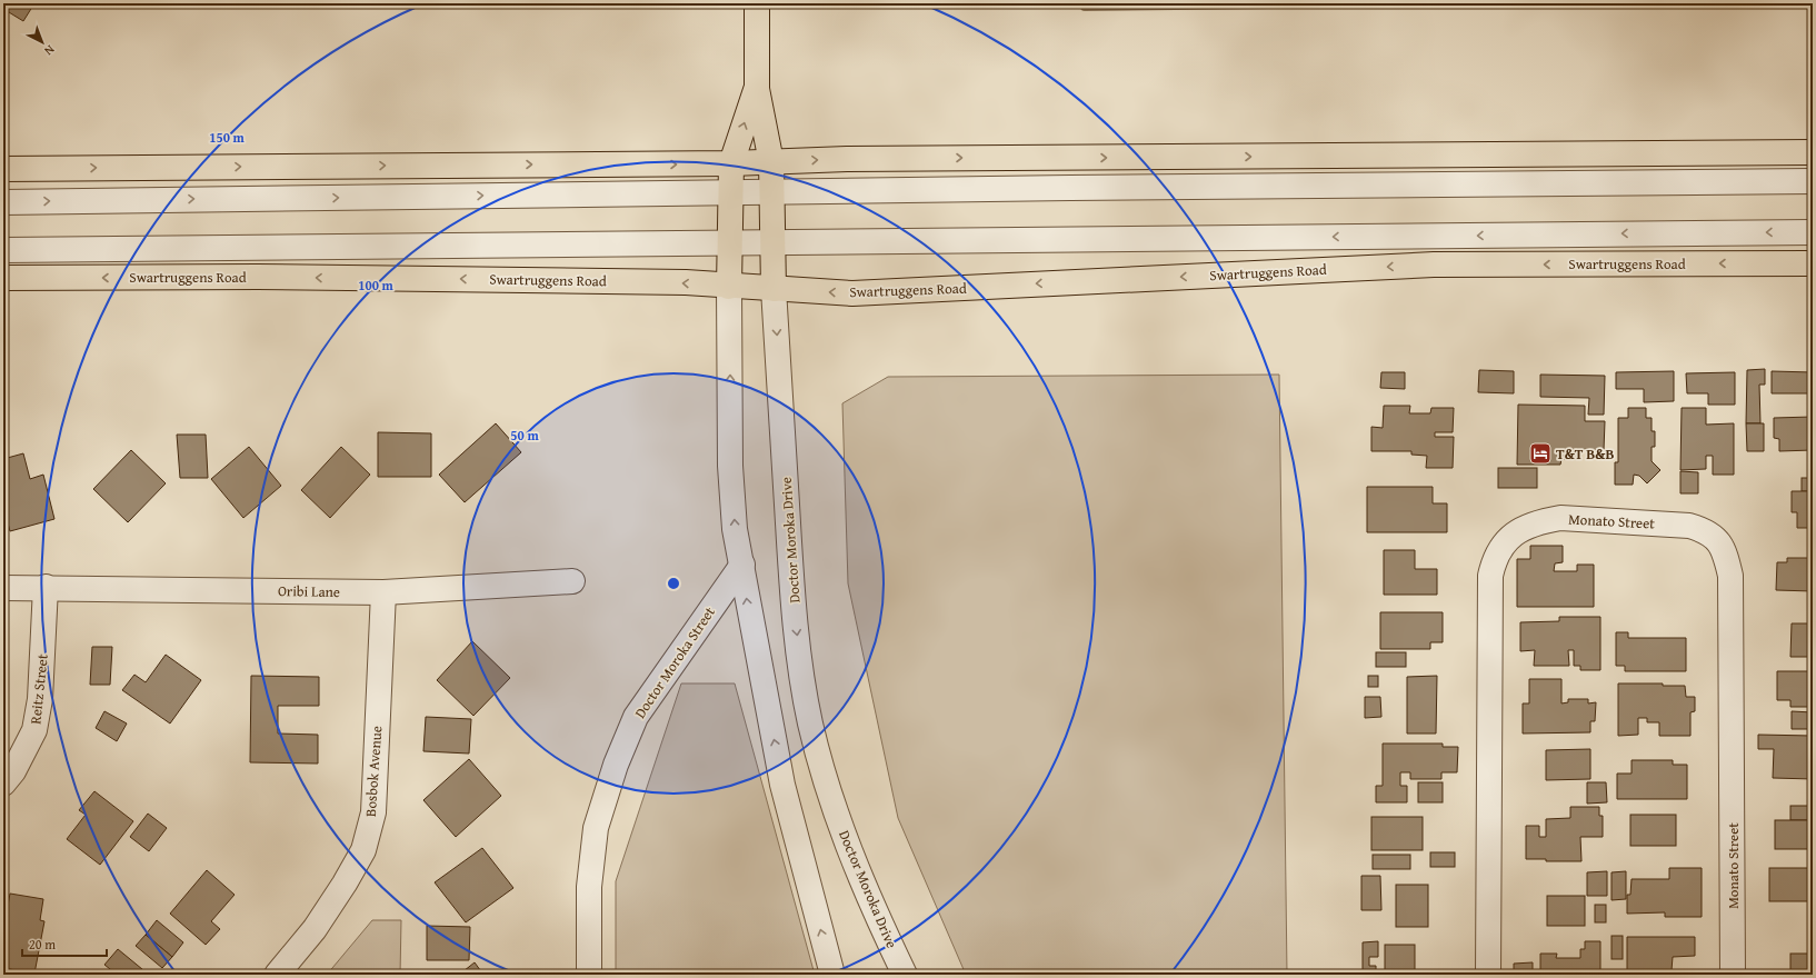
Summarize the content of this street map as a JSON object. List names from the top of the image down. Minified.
{"streets":{"main road":["Swartruggens Road","Doctor Moroka Drive"],"street":["Monato Street","Oribi Lane","Doctor Moroka Street","Reitz Street","Bosbok Avenue"]},"crossings":[["Swartruggens Road","Doctor Moroka Drive"],["Doctor Moroka Drive","Doctor Moroka Street"],["Oribi Lane","Reitz Street"],["Oribi Lane","Bosbok Avenue"]],"places":{"hotel":["T&T B&B"]},"scale_bar":"20 m","north":"bottom right","rings":["150 m","100 m","50 m"]}
